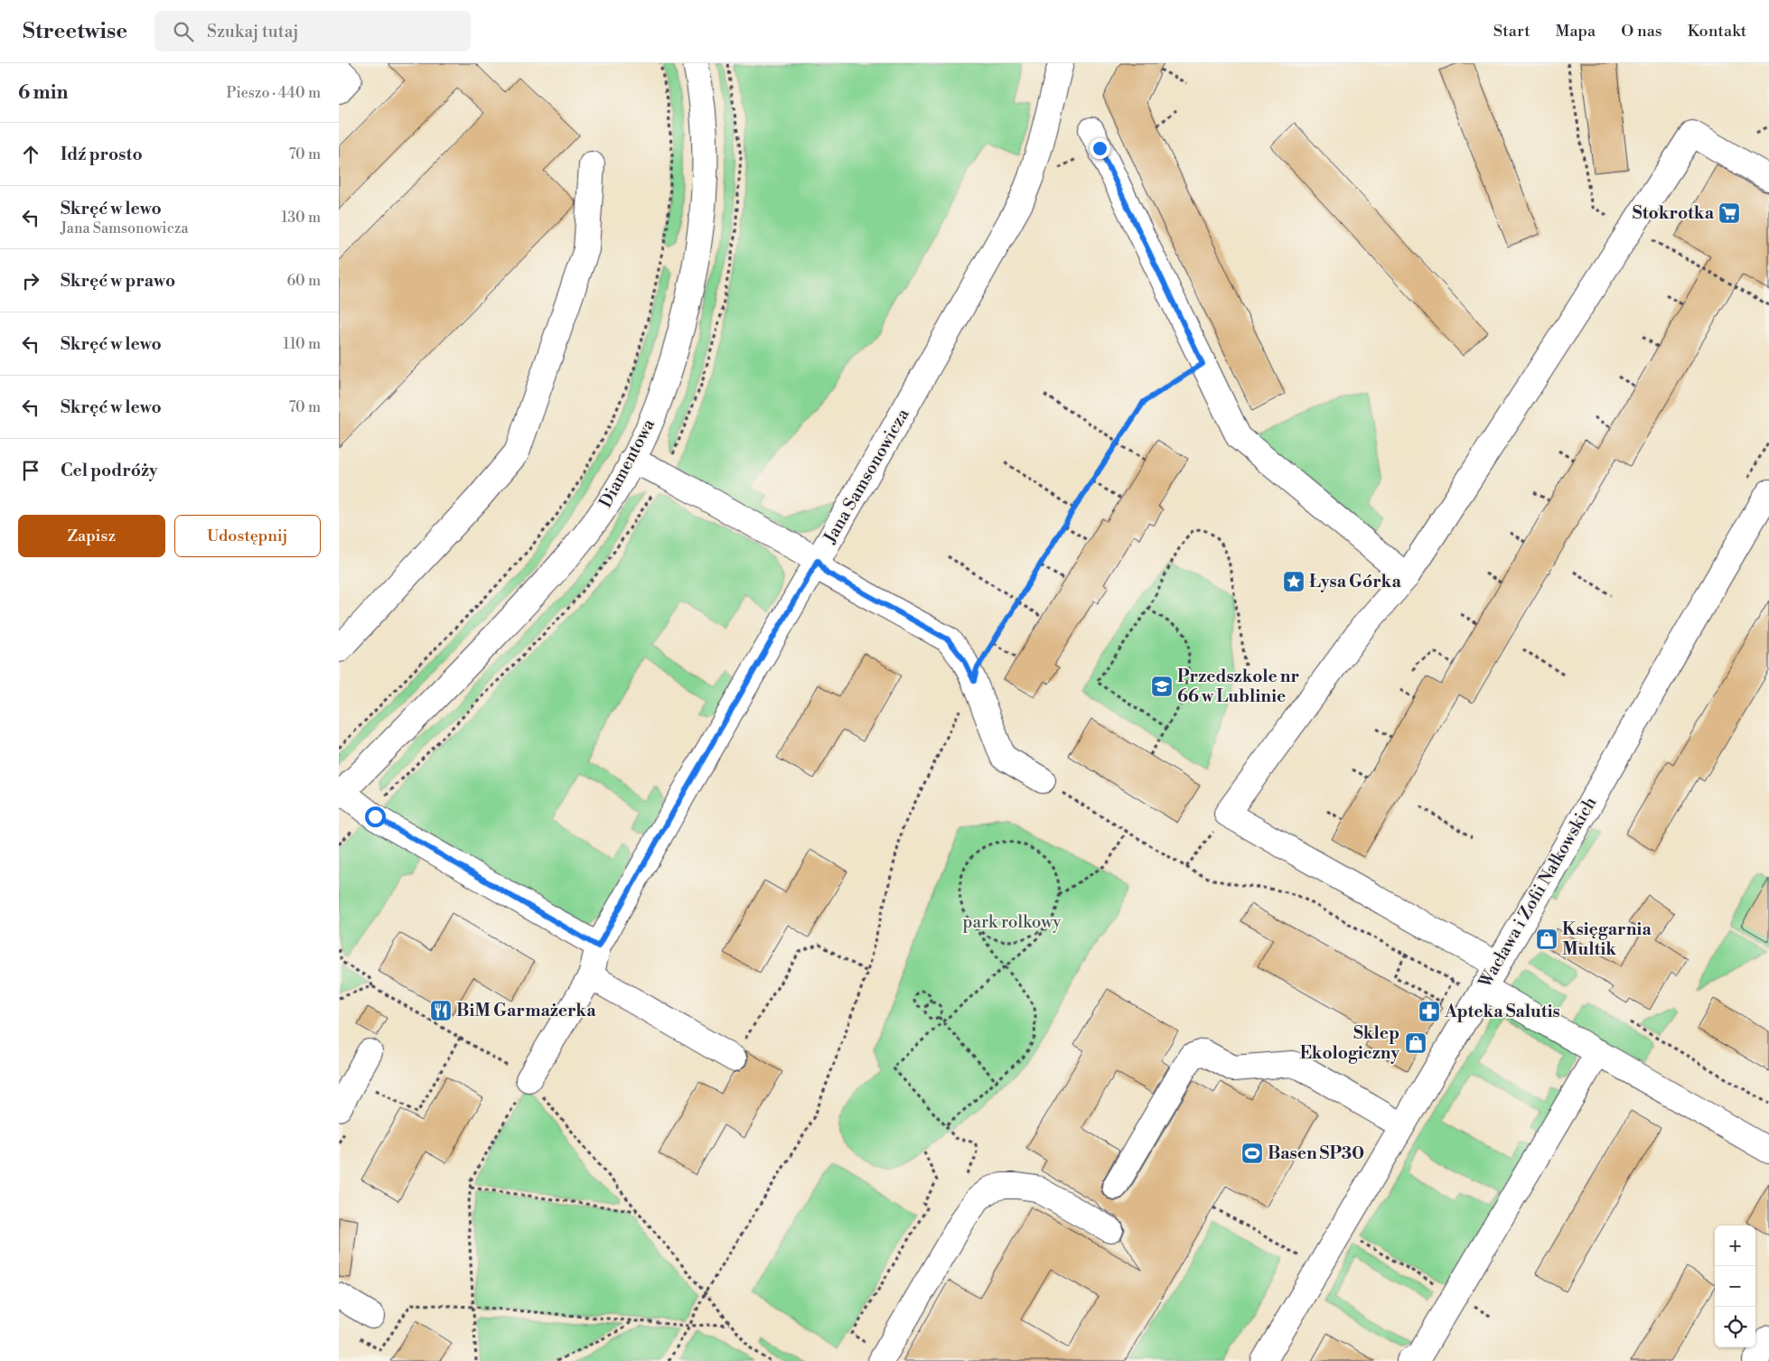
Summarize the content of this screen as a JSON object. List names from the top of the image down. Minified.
{"streets":{"street":["Diamentowa","Jana Samsonowicza","Wacława i Zofii Nałkowskich"]},"parks":["park rolkowy"],"places":{"supermarket":["Stokrotka"],"place":["Łysa Górka"],"school or university":["Przedszkole nr 66 w Lublinie"],"shop":["Księgarnia Multik","Sklep Ekologiczny"],"restaurant":["BiM Garmażerka"],"pharmacy":["Apteka Salutis"],"sports":["Basen SP30"]},"page":{"header":"Streetwise","search":"Szukaj tutaj","nav":["Start","Mapa","O nas","Kontakt"],"heading":["6 min","Pieszo · 440 m"],"list":[["Idź prosto","70 m"],["Skręć w lewo","Jana Samsonowicza","130 m"],["Skręć w prawo","60 m"],["Skręć w lewo","110 m"],["Skręć w lewo","70 m"],"Cel podróży"],"buttons":["Zapisz","Udostępnij"],"map_buttons":["+","−"]}}
